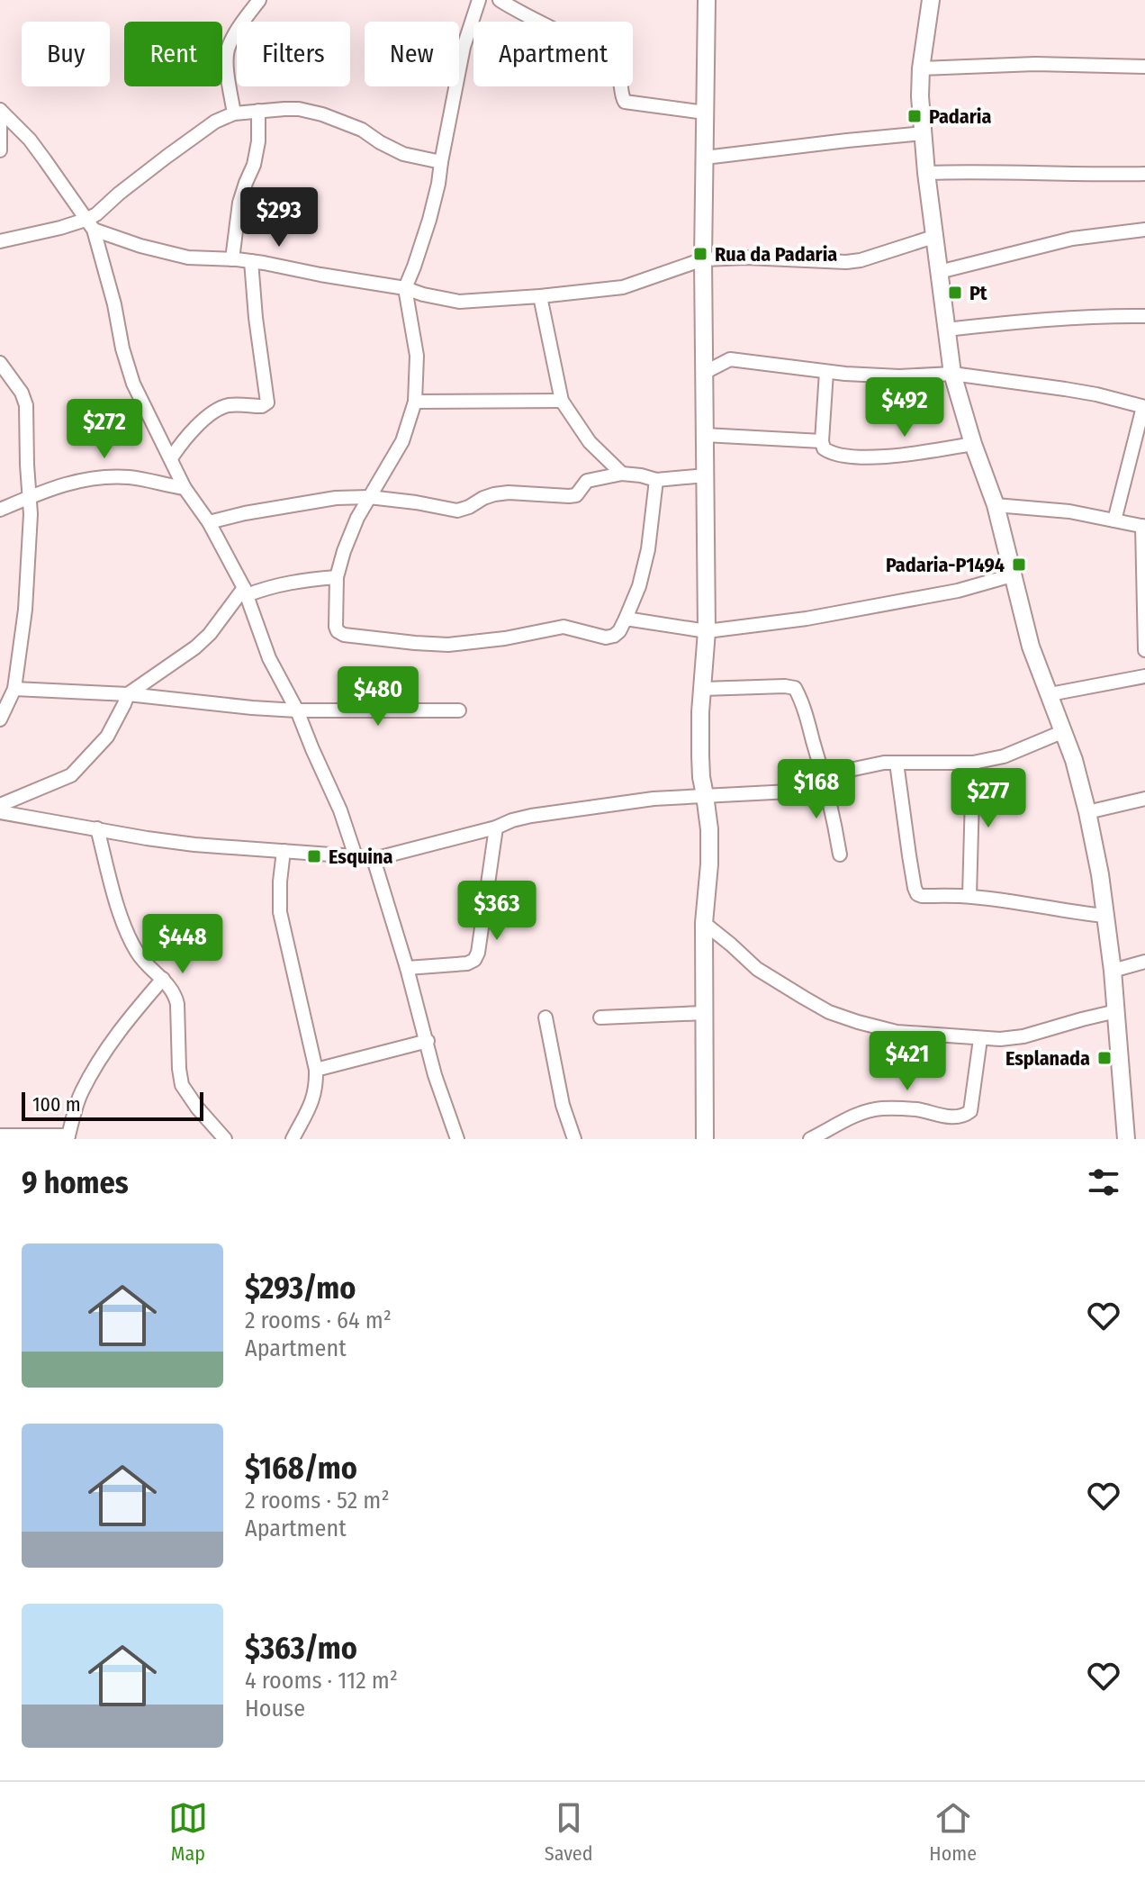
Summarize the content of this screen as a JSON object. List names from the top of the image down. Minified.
{"places":{"transit":["Padaria","Rua da Padaria","Pt","Padaria-P1494","Esquina","Esplanada"]},"scale_bar":"100 m","page":{"chip":["Buy","Rent","Filters","New","Apartment"],"price":["$293","$492","$272","$480","$168","$277","$363","$448","$421"],"scale":"100 m","heading":"9 homes","list":[{"name":"$293/mo","note":"2 rooms · 64 m² · Apartment"},{"name":"$168/mo","note":"2 rooms · 52 m² · Apartment"},{"name":"$363/mo","note":"4 rooms · 112 m² · House"}],"tabs":["Map","Saved","Home"]}}
